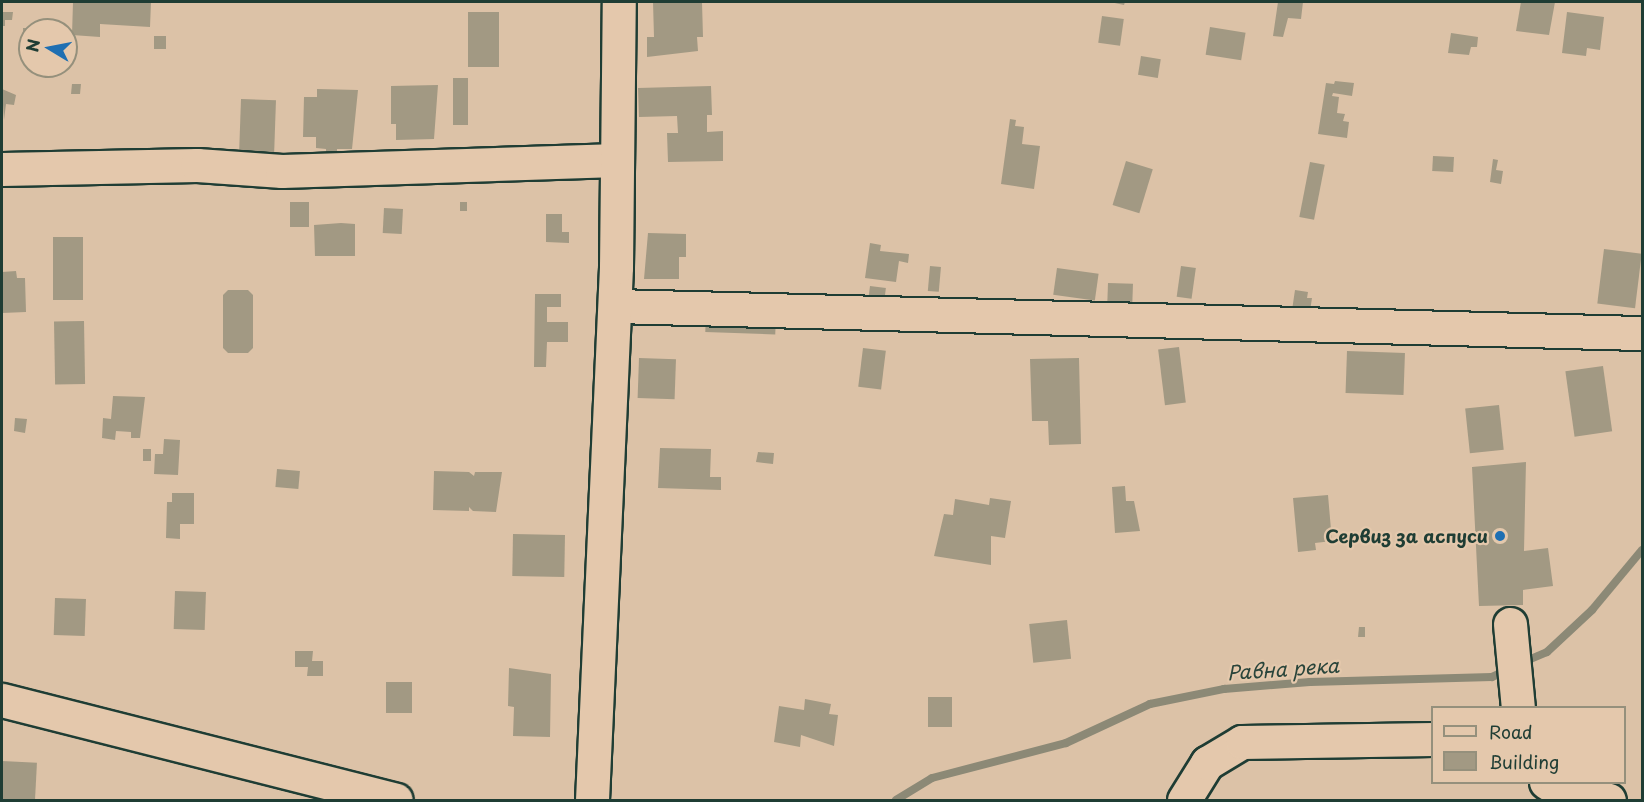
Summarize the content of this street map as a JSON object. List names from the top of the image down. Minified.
{"water":["Равна река"],"places":["Сервиз за аспуси"],"legend":["Road","Building"],"north":"left"}
